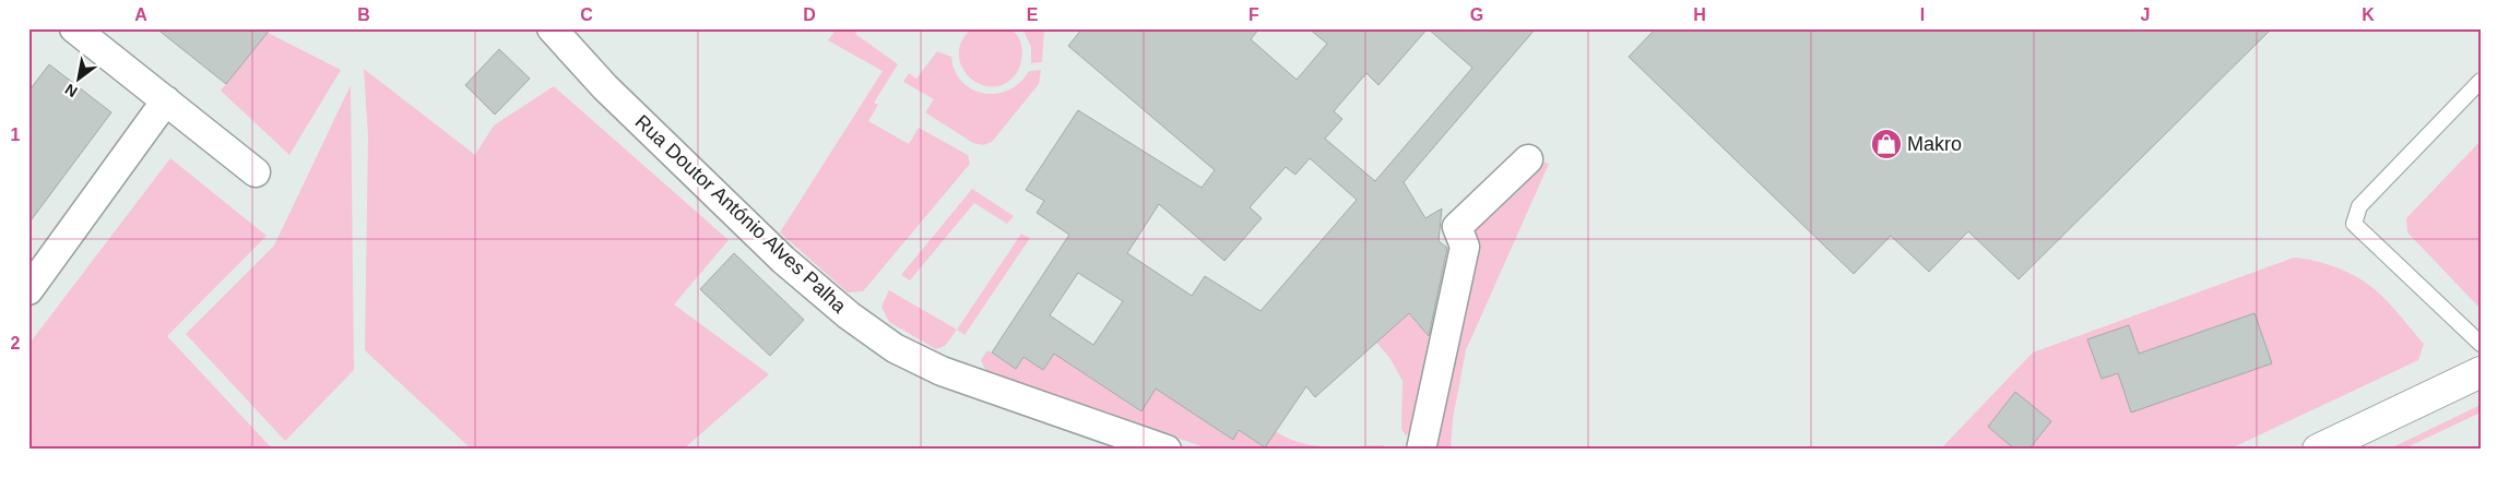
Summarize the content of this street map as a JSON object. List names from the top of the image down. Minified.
{"streets":{"street":["Rua Doutor António Alves Palha"]},"places":{"shop":["Makro"]},"north":"bottom left","grid":{"columns":["A","B","C","D","E","F","G","H","I","J","K"],"rows":["1","2"]}}
